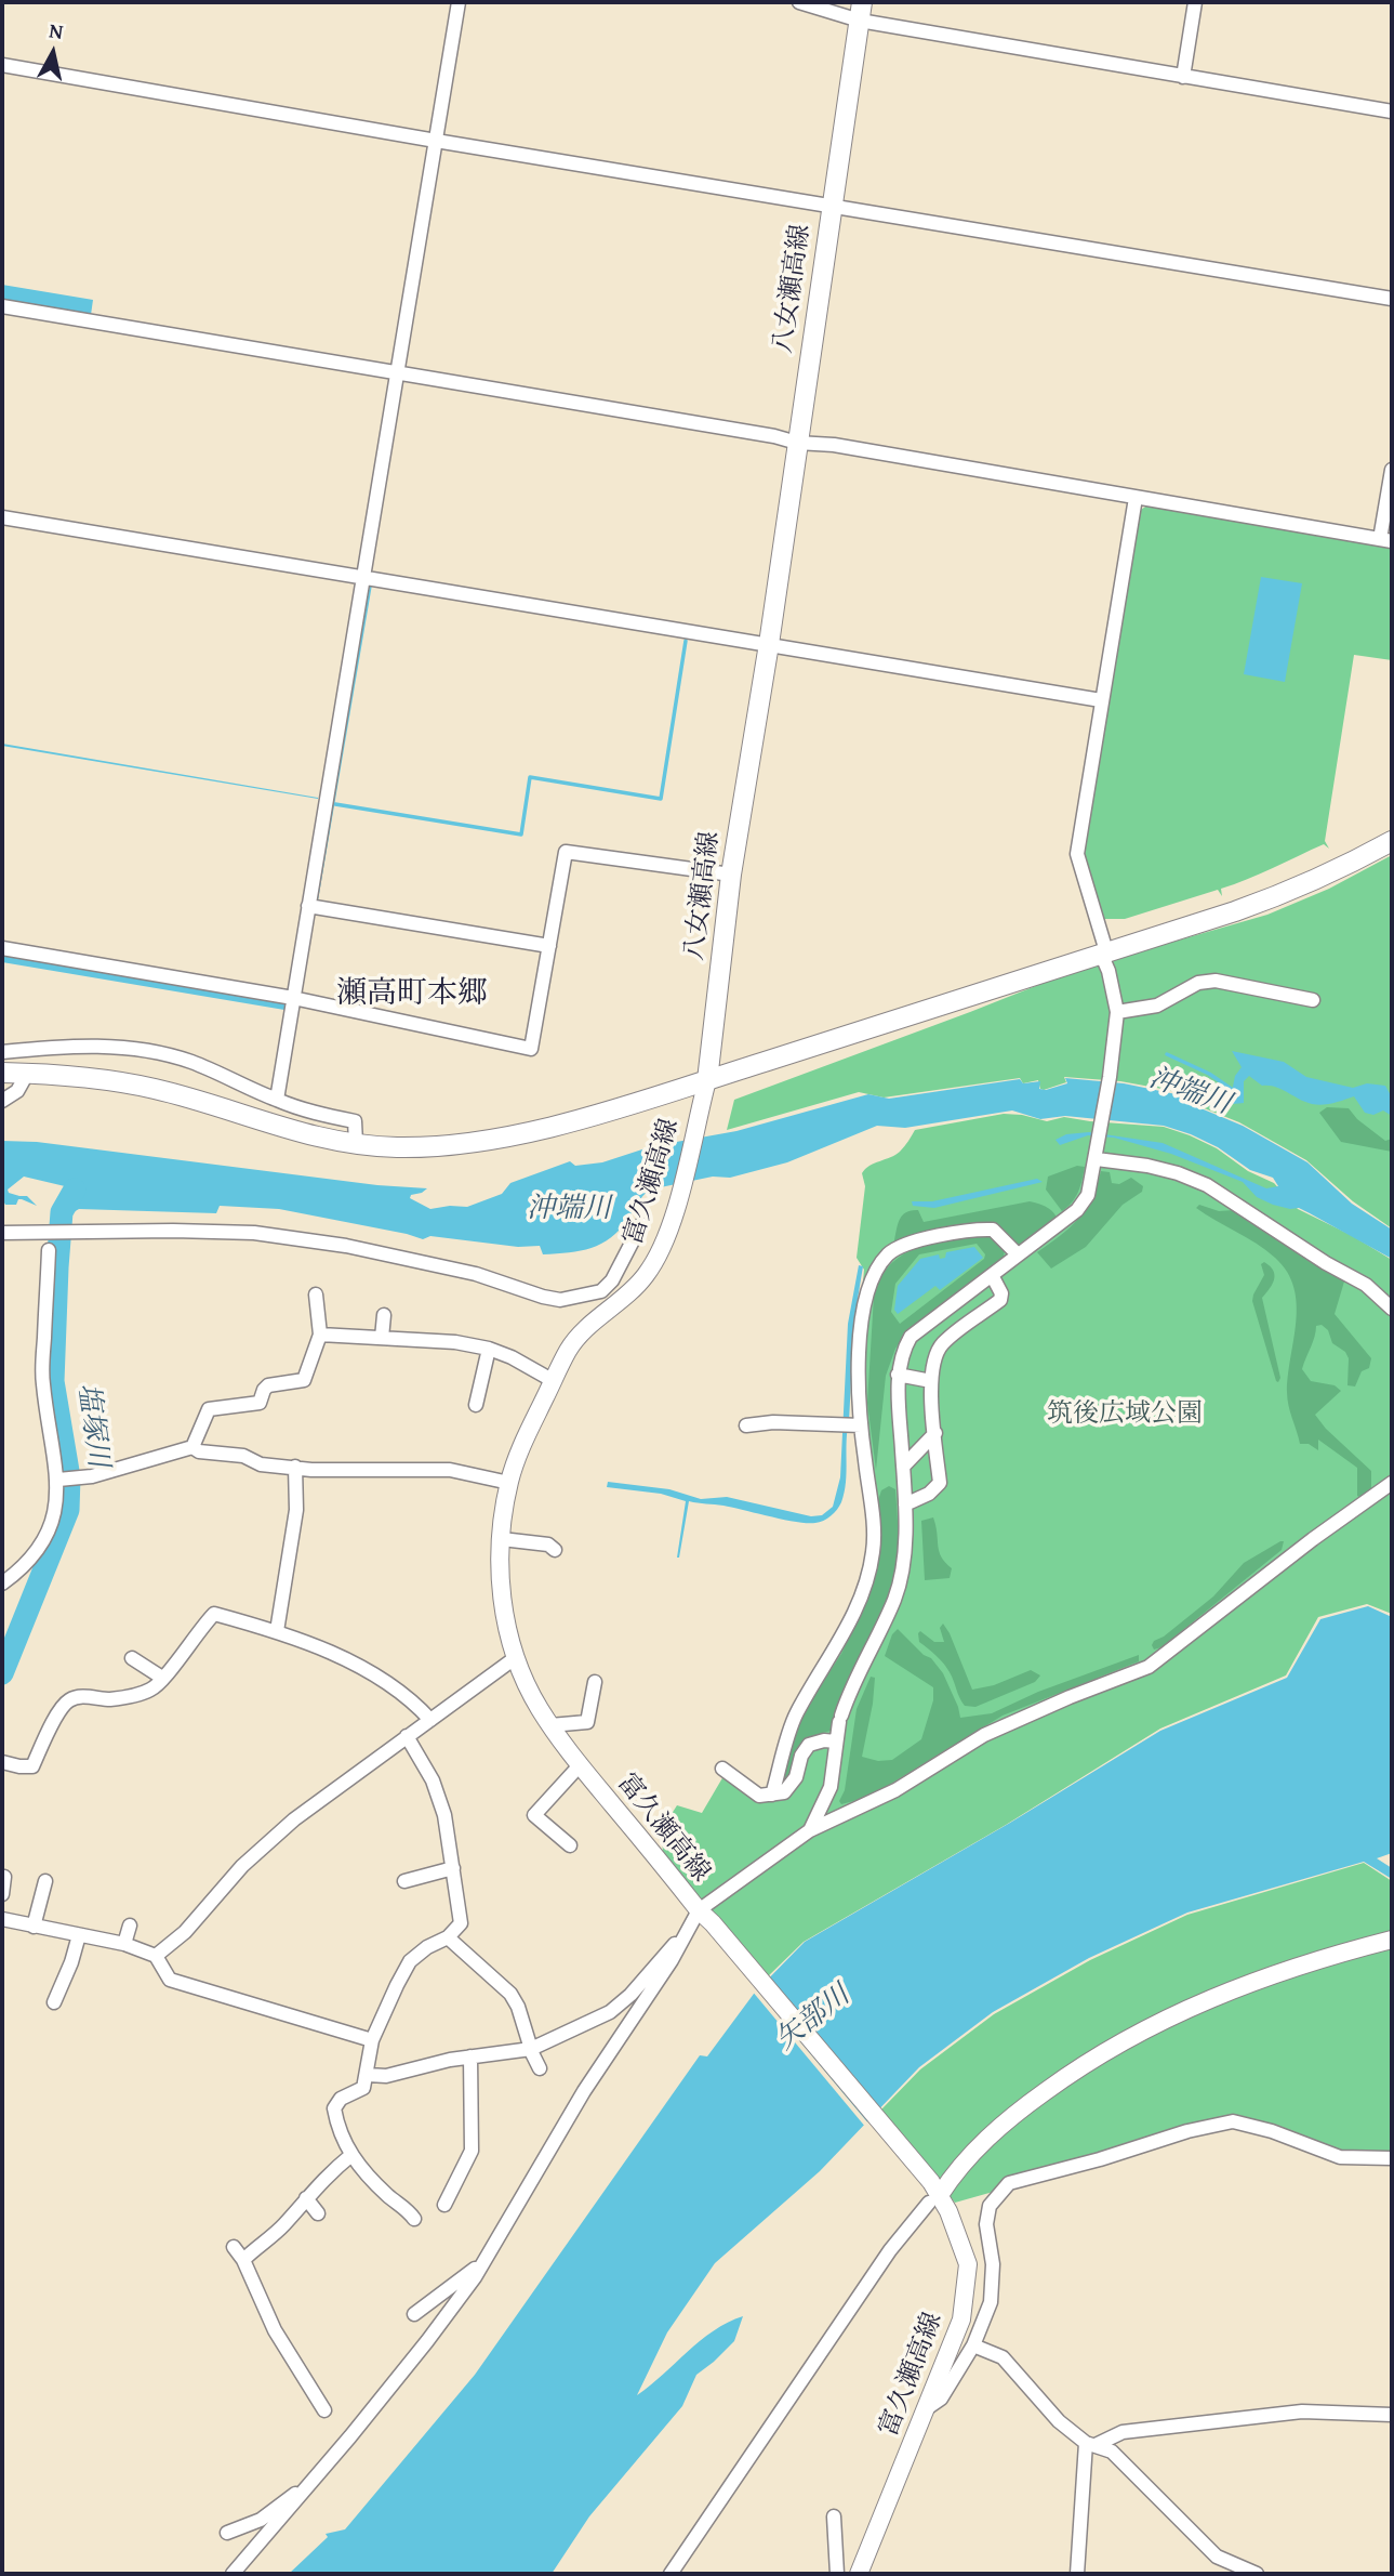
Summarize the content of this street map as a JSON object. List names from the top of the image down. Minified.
{"streets":{"main road":["八女瀬高線","富久瀬高線"]},"crossings":[["八女瀬高線","富久瀬高線"]],"districts":["瀬高町本郷"],"water":["沖端川","塩塚川","矢部川"],"parks":["筑後広域公園"],"north":"top"}
